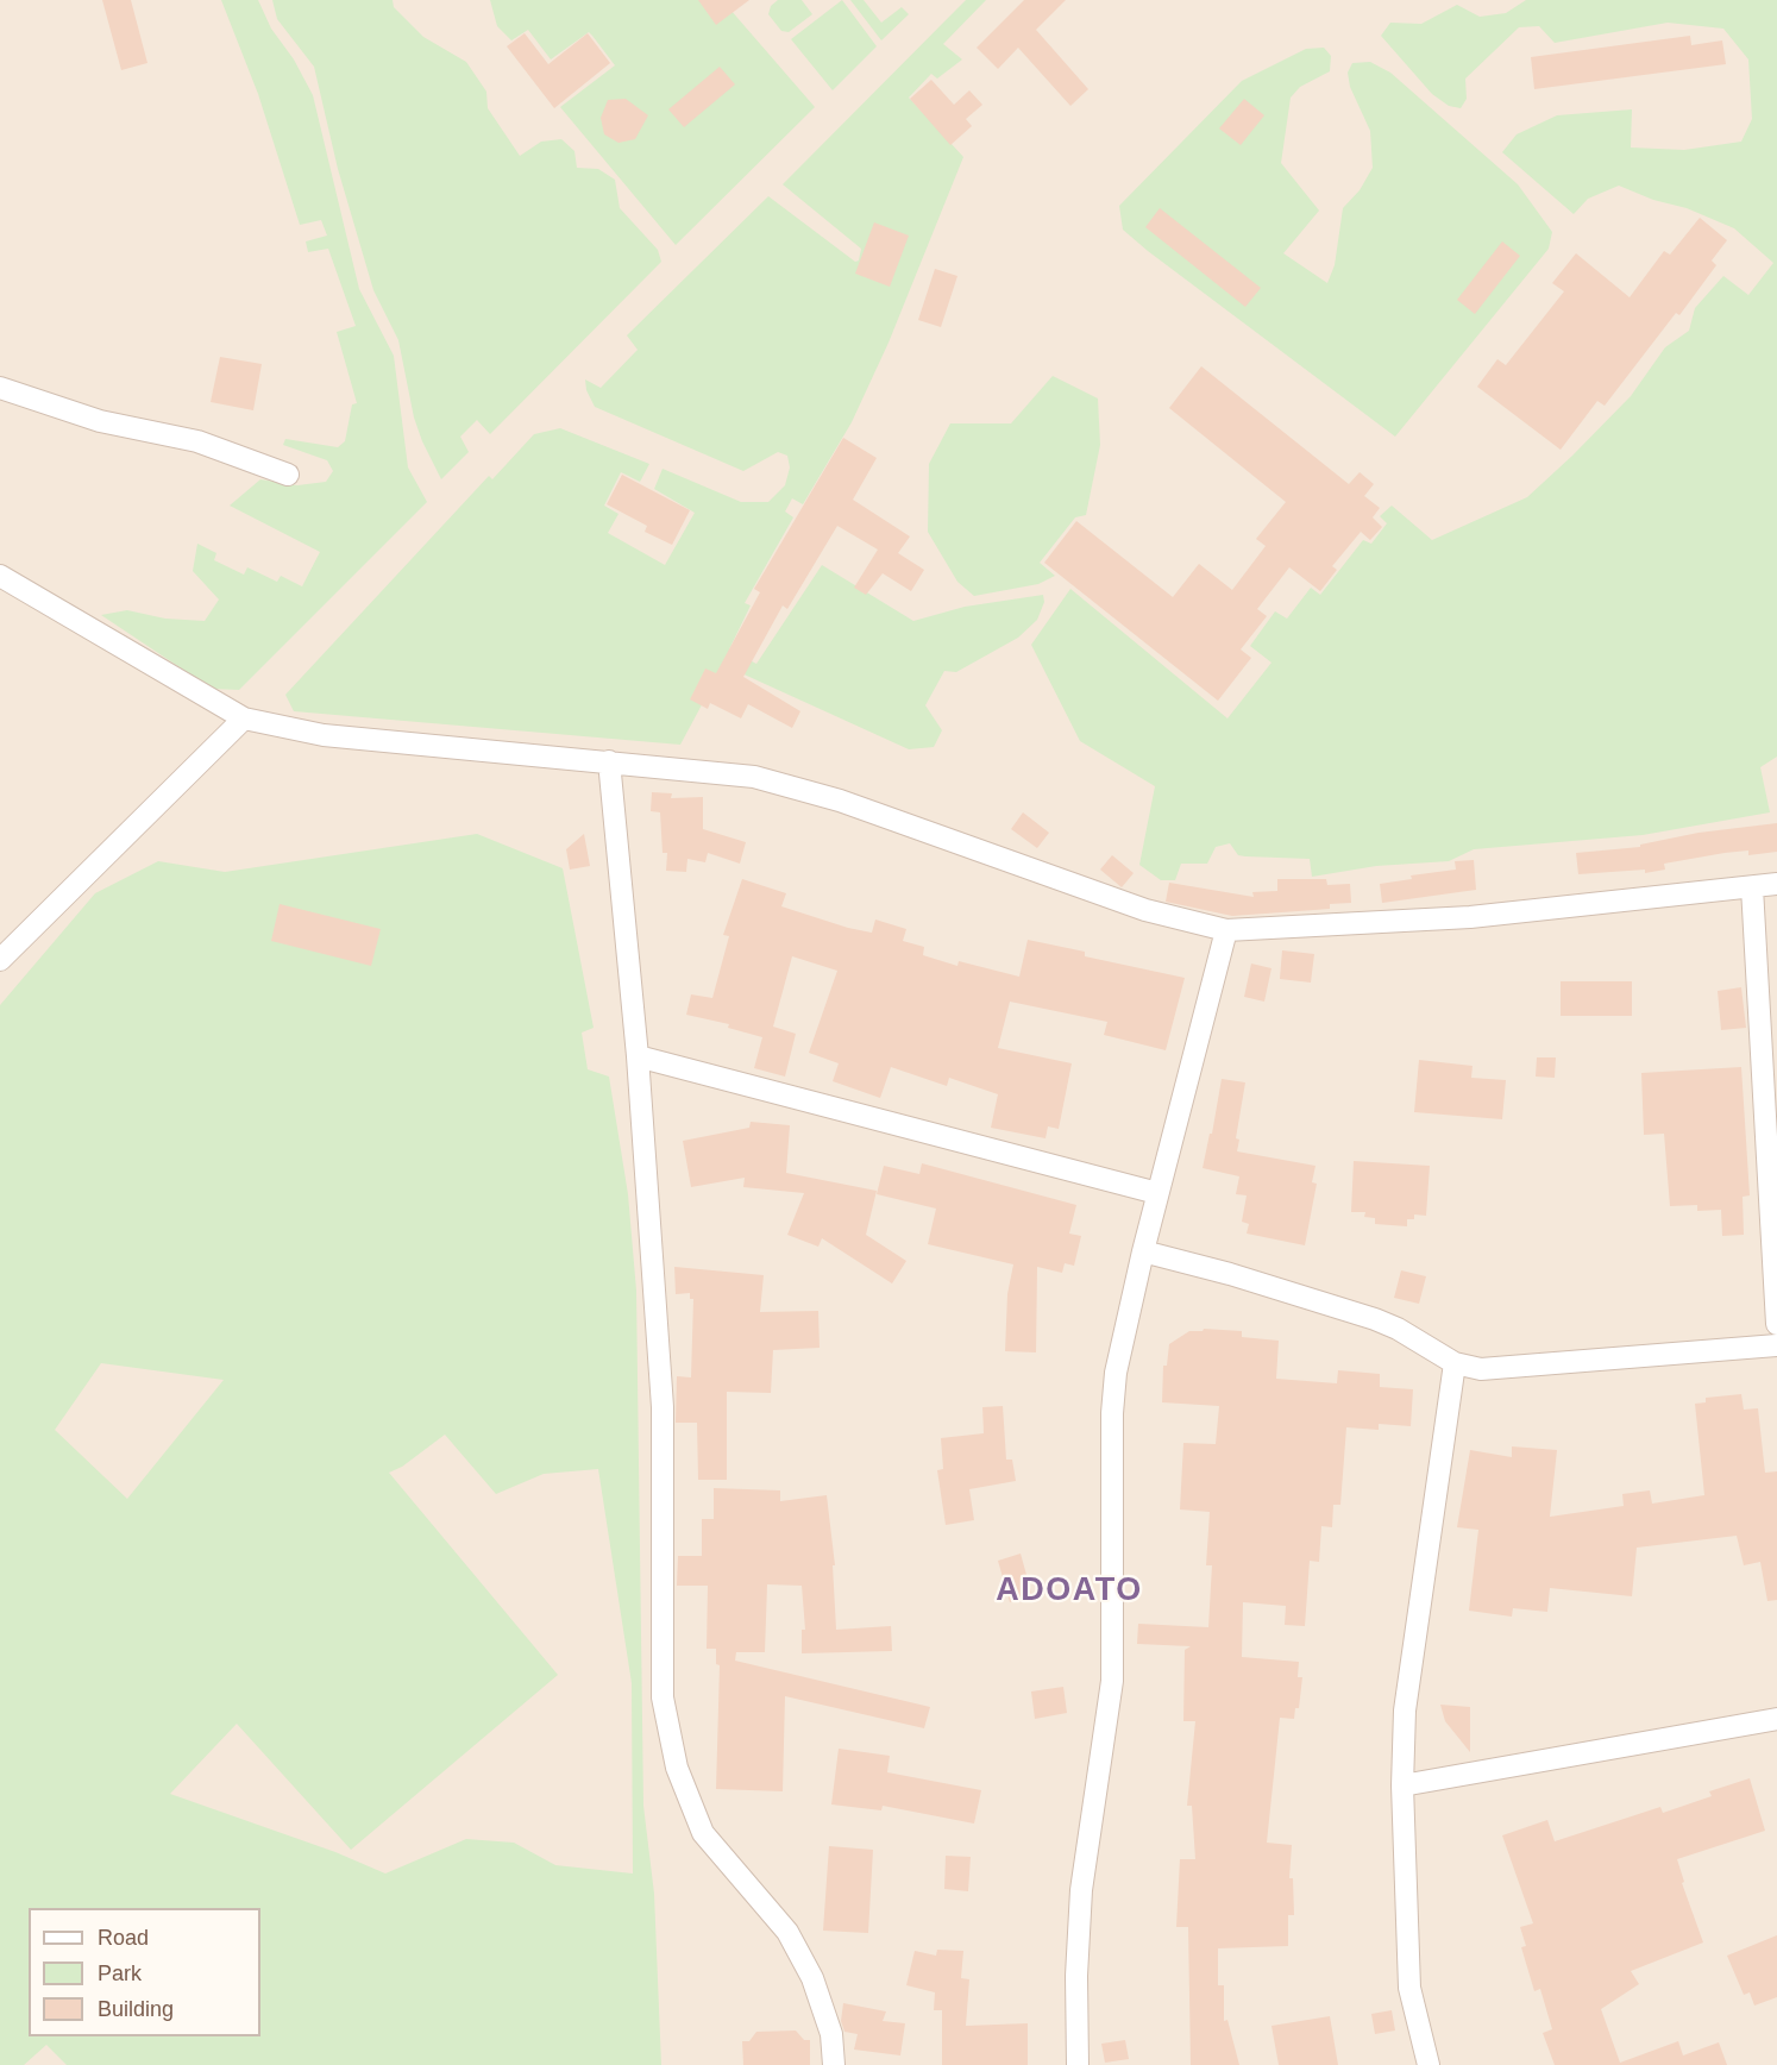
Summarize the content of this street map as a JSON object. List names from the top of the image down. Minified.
{"districts":["ADOATO"],"legend":["Road","Park","Building"]}
